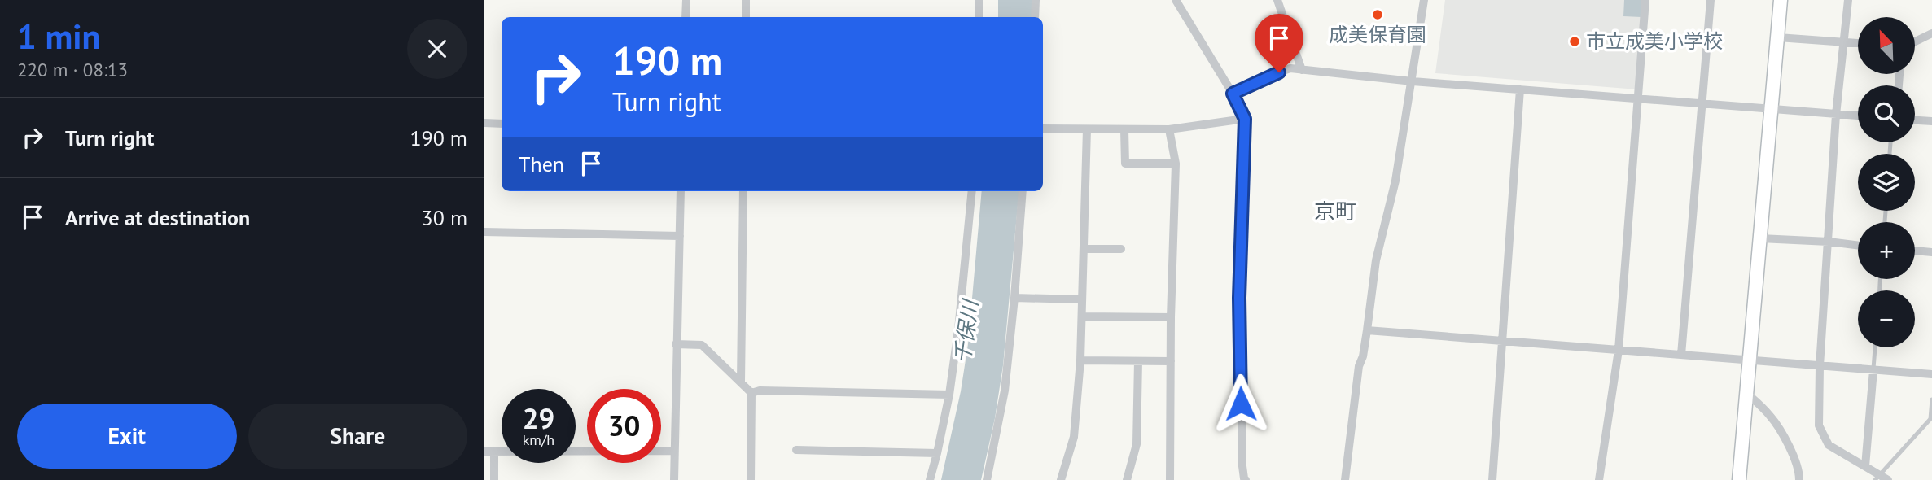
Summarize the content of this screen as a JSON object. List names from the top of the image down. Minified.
{"districts":["京町"],"water":["千保川"],"places":["成美保育園","市立成美小学校"],"north":"top left","page":{"heading":["1 min","220 m · 08:13"],"map_buttons":["+","−"],"turn":["190 m","Turn right"],"list":[{"name":"Turn right","value":"190 m"},{"name":"Arrive at destination","value":"30 m"}],"then":"Then","speed":"29 km/h","limit":"30","buttons":["Exit","Share"]}}
